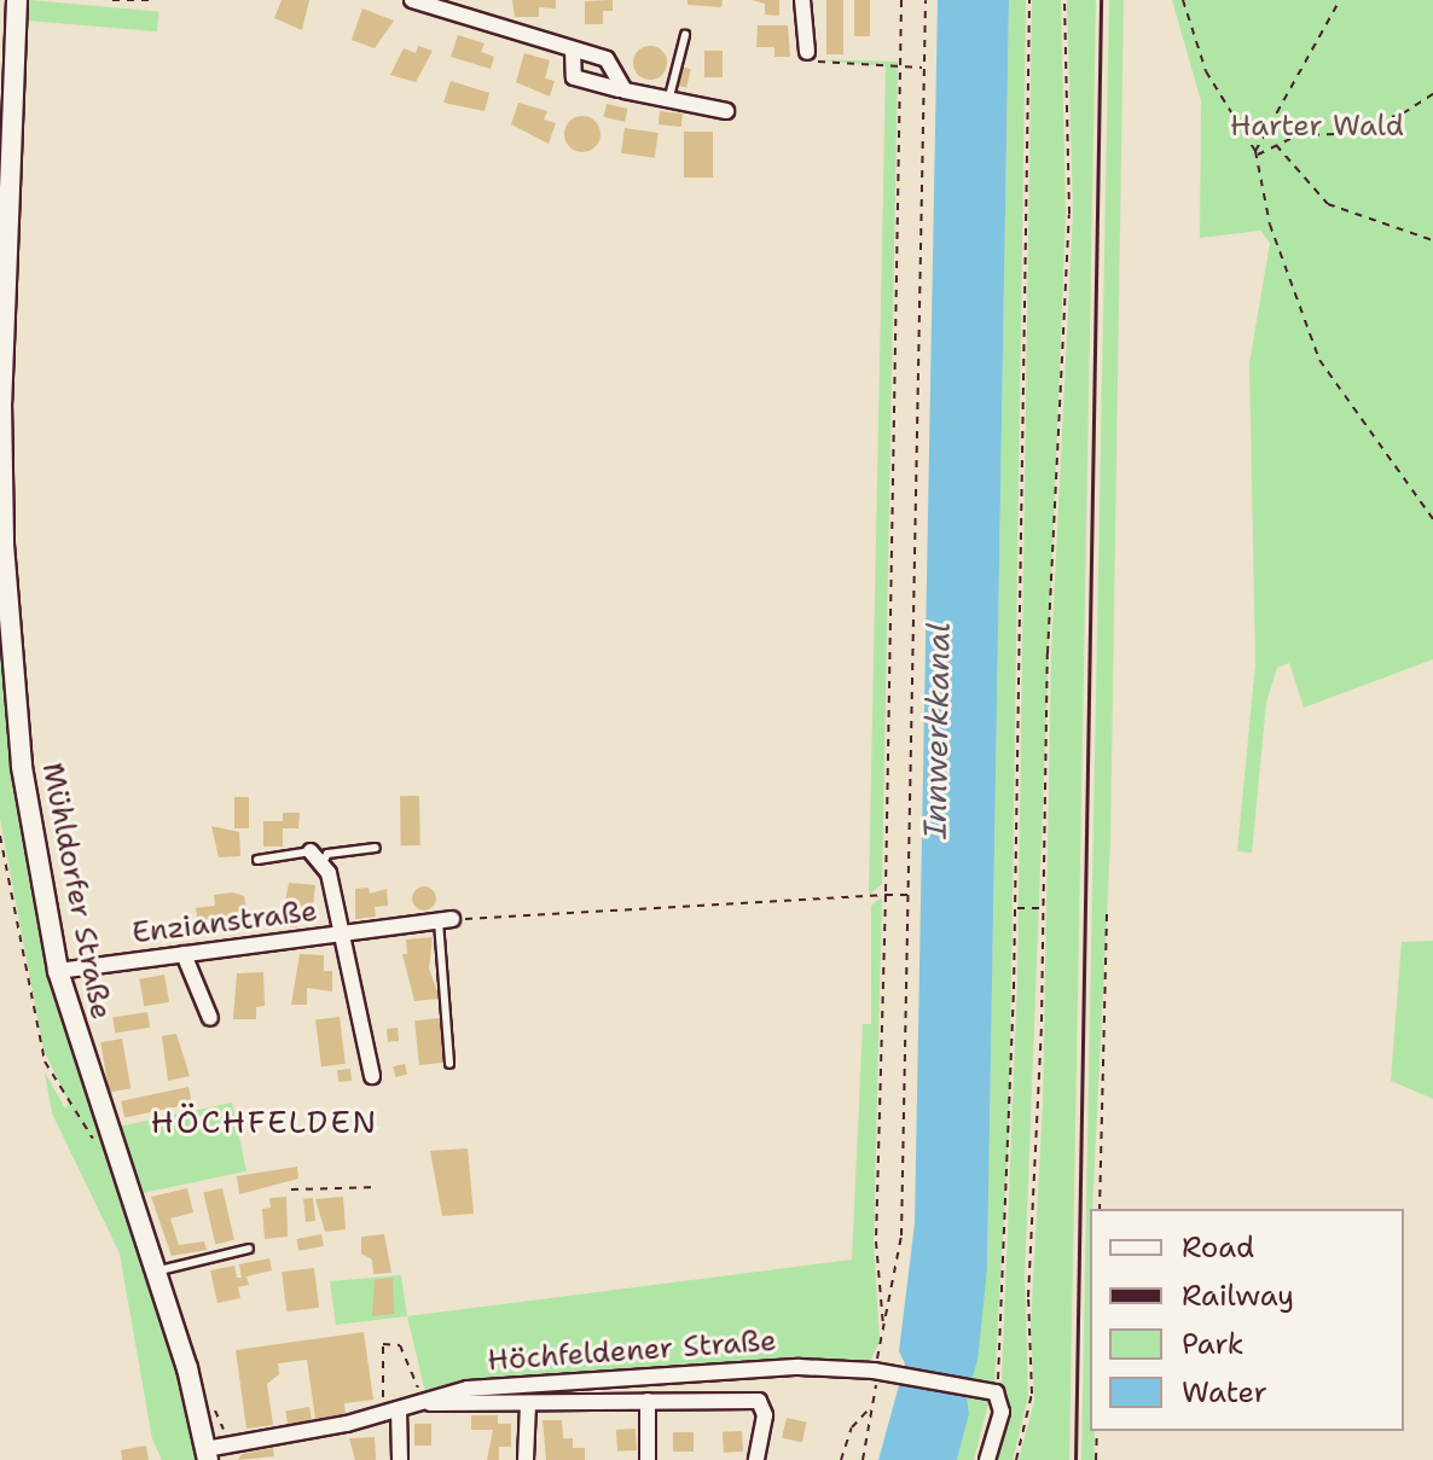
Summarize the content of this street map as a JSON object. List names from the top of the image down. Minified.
{"streets":{"street":["Mühldorfer Straße","Enzianstraße","Höchfeldener Straße"]},"crossings":[["Mühldorfer Straße","Enzianstraße"],["Mühldorfer Straße","Höchfeldener Straße"]],"districts":["HÖCHFELDEN"],"water":["Innwerkkanal"],"parks":["Harter Wald"],"legend":["Road","Railway","Park","Water"]}
